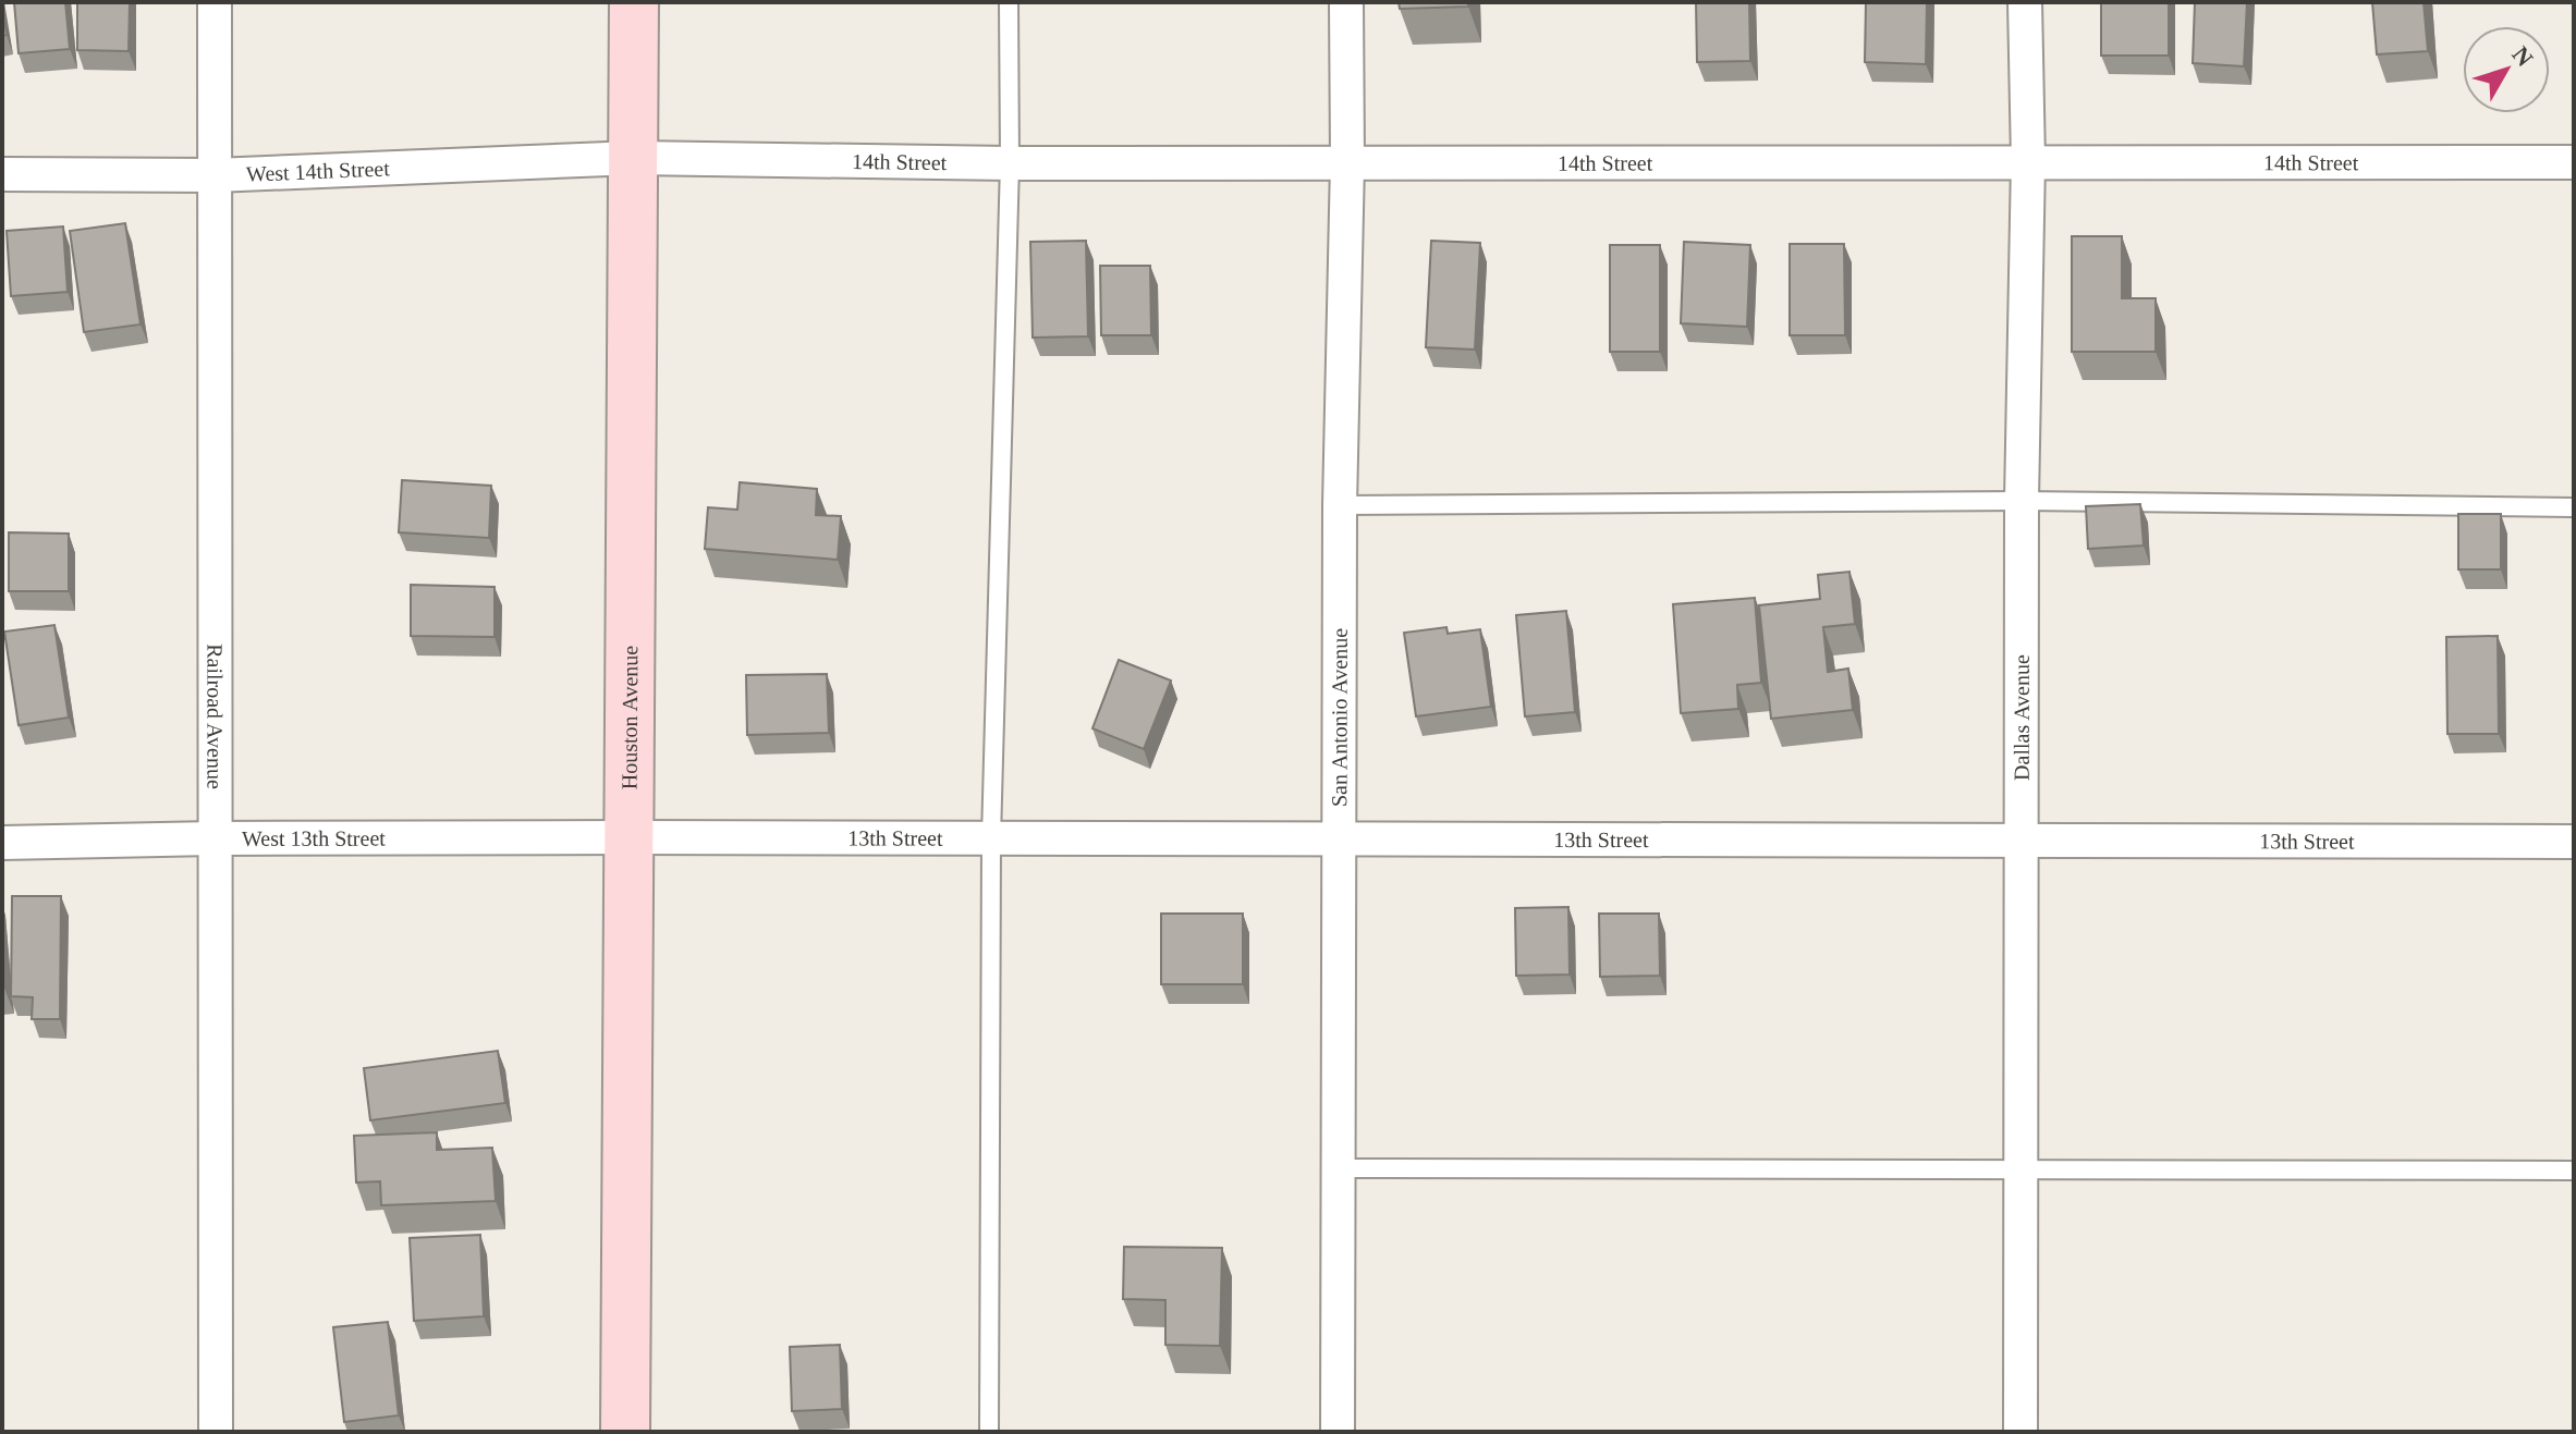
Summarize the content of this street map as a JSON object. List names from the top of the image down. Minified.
{"streets":{"main road":["Houston Avenue"],"street":["14th Street","West 14th Street","San Antonio Avenue","Dallas Avenue","Railroad Avenue","West 13th Street","13th Street"]},"crossings":[["14th Street","West 14th Street"],["14th Street","Houston Avenue"],["14th Street","San Antonio Avenue"],["14th Street","Dallas Avenue"],["West 14th Street","Houston Avenue"],["West 14th Street","Railroad Avenue"],["Houston Avenue","West 13th Street"],["Houston Avenue","13th Street"],["San Antonio Avenue","13th Street"],["Dallas Avenue","13th Street"],["Railroad Avenue","West 13th Street"],["West 13th Street","13th Street"]],"north":"top right"}
